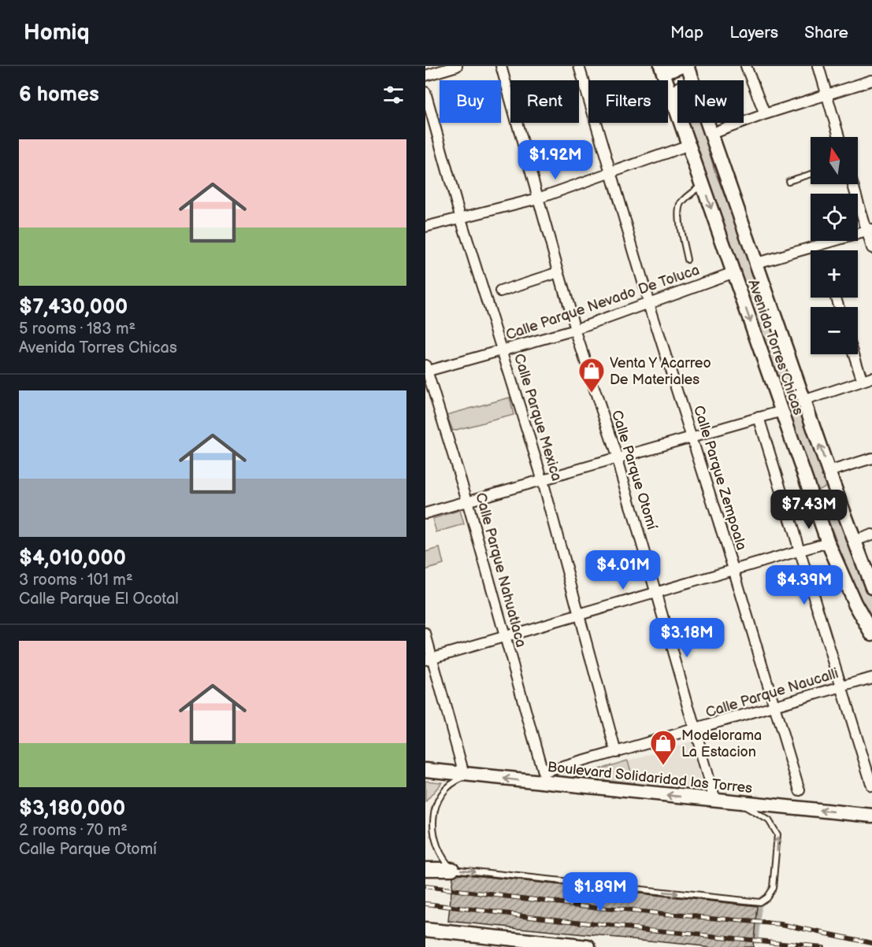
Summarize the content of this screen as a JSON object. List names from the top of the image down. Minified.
{"streets":{"main road":["Avenida Torres Chicas","Boulevard Solidaridad las Torres"],"street":["Calle Parque Nevado De Toluca","Calle Parque Mexica","Calle Parque Otomí","Calle Parque Zempoala","Calle Parque Nahuatlaca","Calle Parque Naucalli"]},"crossings":[["Calle Parque Nevado De Toluca","Avenida Torres Chicas"],["Calle Parque Nevado De Toluca","Calle Parque Mexica"],["Calle Parque Nevado De Toluca","Calle Parque Otomí"],["Calle Parque Nevado De Toluca","Calle Parque Zempoala"],["Calle Parque Nevado De Toluca","Calle Parque Nahuatlaca"],["Calle Parque Mexica","Calle Parque Naucalli"],["Calle Parque Otomí","Calle Parque Naucalli"],["Calle Parque Otomí","Boulevard Solidaridad las Torres"],["Calle Parque Zempoala","Calle Parque Naucalli"],["Calle Parque Nahuatlaca","Calle Parque Naucalli"],["Calle Parque Nahuatlaca","Boulevard Solidaridad las Torres"],["Calle Parque Naucalli","Boulevard Solidaridad las Torres"]],"one_way":["Boulevard Solidaridad las Torres"],"places":{"shop":["Venta Y Acarreo De Materiales","Modelorama La Estacion"]},"north":"top","page":{"header":"Homiq","nav":["Map","Layers","Share"],"heading":"6 homes","chip":["Buy","Rent","Filters","New"],"list":[{"name":"$7,430,000","note":"5 rooms · 183 m² · Avenida Torres Chicas"},{"name":"$4,010,000","note":"3 rooms · 101 m² · Calle Parque El Ocotal"},{"name":"$3,180,000","note":"2 rooms · 70 m² · Calle Parque Otomí"}],"map_buttons":["+","−"],"price":["$1.92M","$7.43M","$4.01M","$4.39M","$3.18M","$1.89M"]}}
